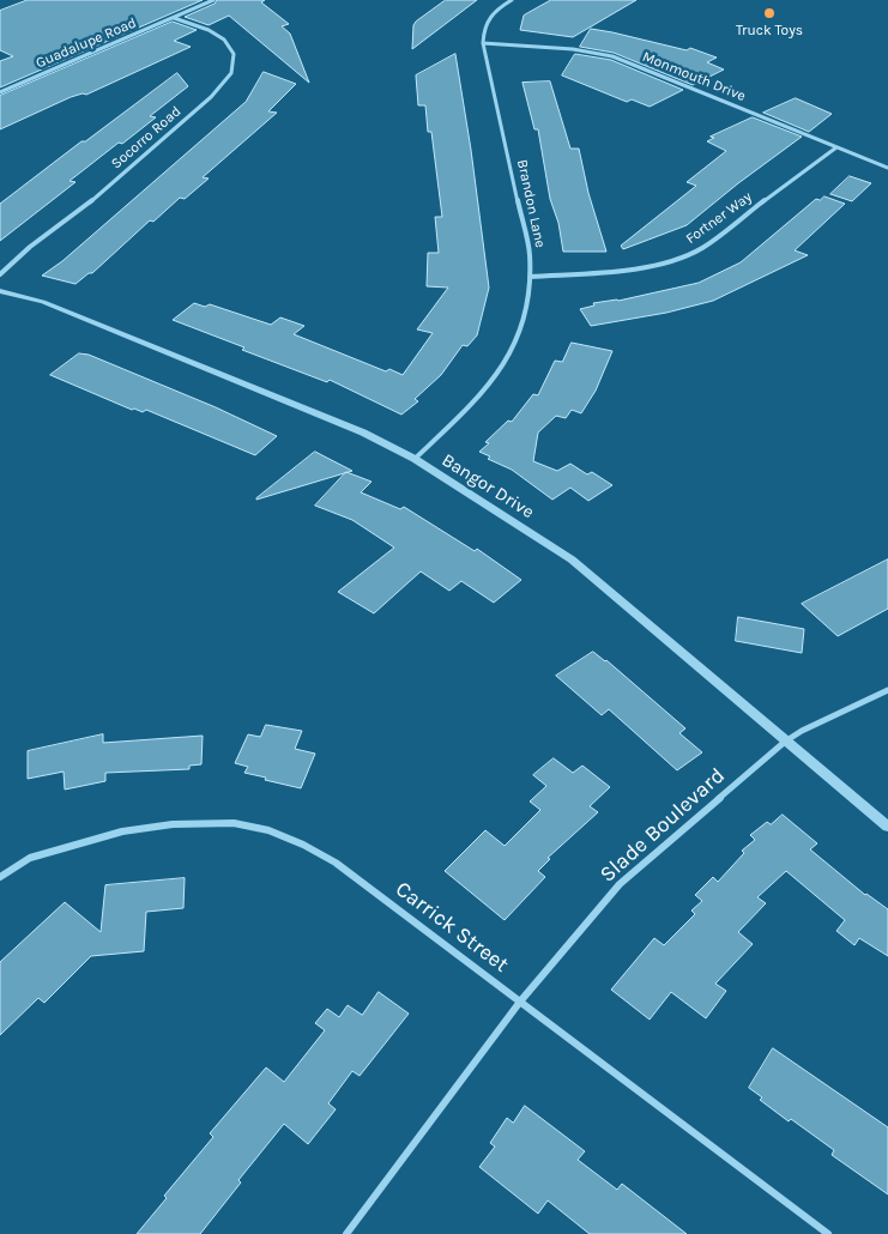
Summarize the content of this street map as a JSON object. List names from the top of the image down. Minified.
{"streets":{"street":["Guadalupe Road","Monmouth Drive","Socorro Road","Brandon Lane","Fortner Way","Bangor Drive","Slade Boulevard","Carrick Street"]},"crossings":[["Guadalupe Road","Socorro Road"],["Monmouth Drive","Brandon Lane"],["Monmouth Drive","Fortner Way"],["Brandon Lane","Fortner Way"],["Brandon Lane","Bangor Drive"],["Bangor Drive","Slade Boulevard"],["Slade Boulevard","Carrick Street"]],"places":["Truck Toys"]}
